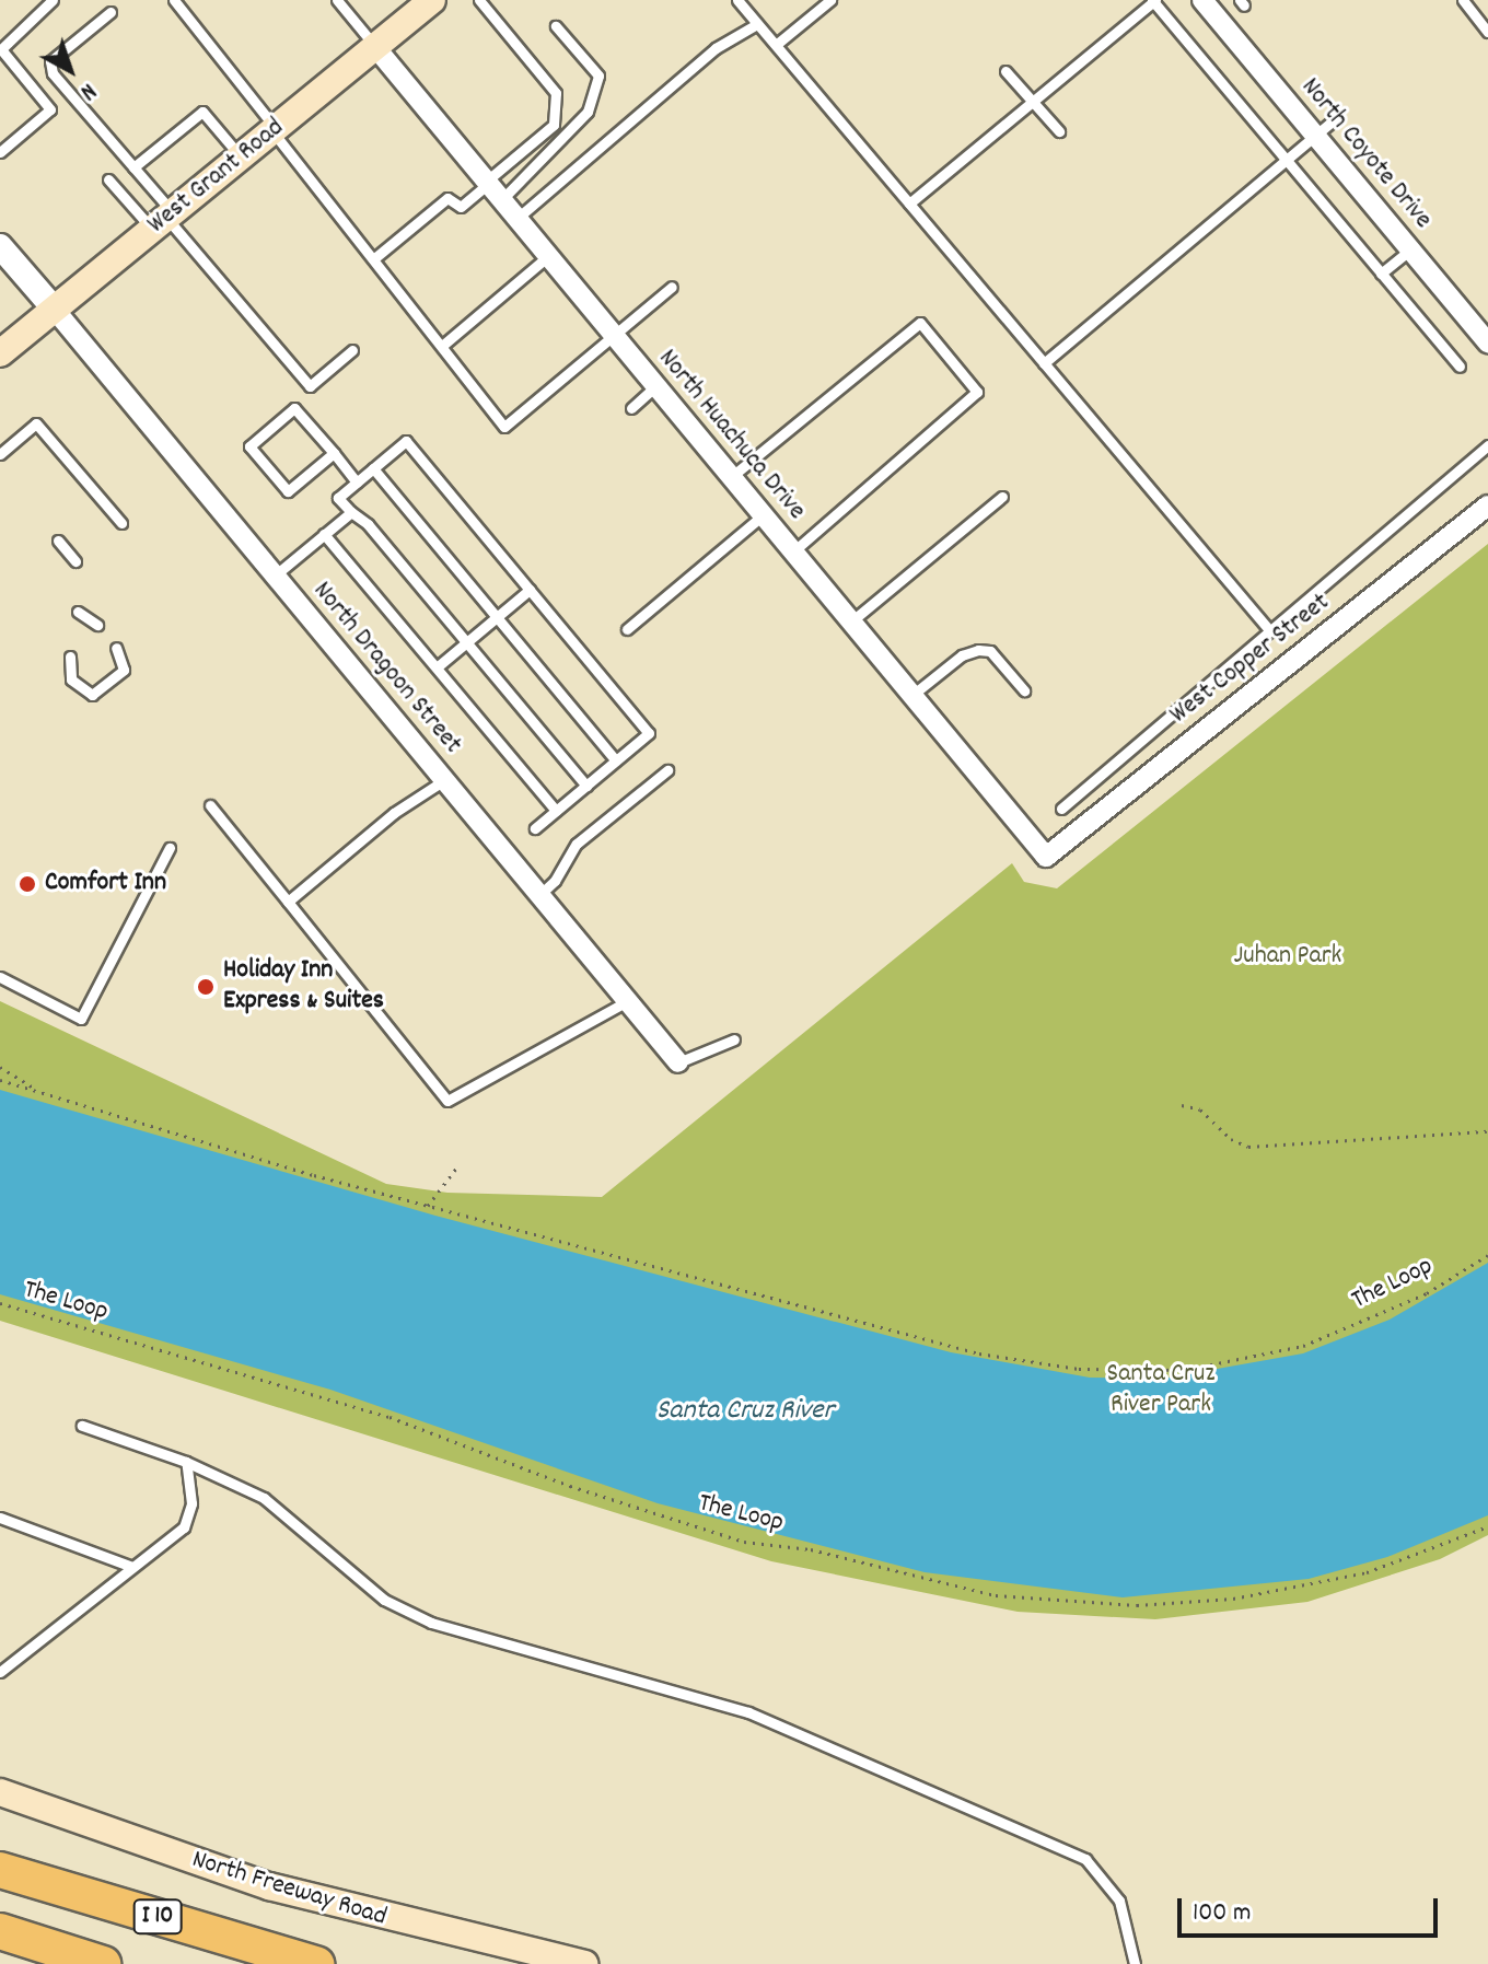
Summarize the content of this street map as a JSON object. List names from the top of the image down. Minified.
{"streets":{"highway":["I 10"],"main road":["West Grant Road","North Freeway Road"],"street":["North Coyote Drive","North Huachuca Drive","West Copper Street","North Dragoon Street"],"path":["The Loop"]},"crossings":[["West Grant Road","North Huachuca Drive"],["West Grant Road","North Dragoon Street"],["North Huachuca Drive","West Copper Street"]],"water":["Santa Cruz River"],"parks":["Juhan Park","Santa Cruz River Park"],"places":["Comfort Inn","Holiday Inn Express & Suites"],"scale_bar":"100 m","north":"bottom right"}
